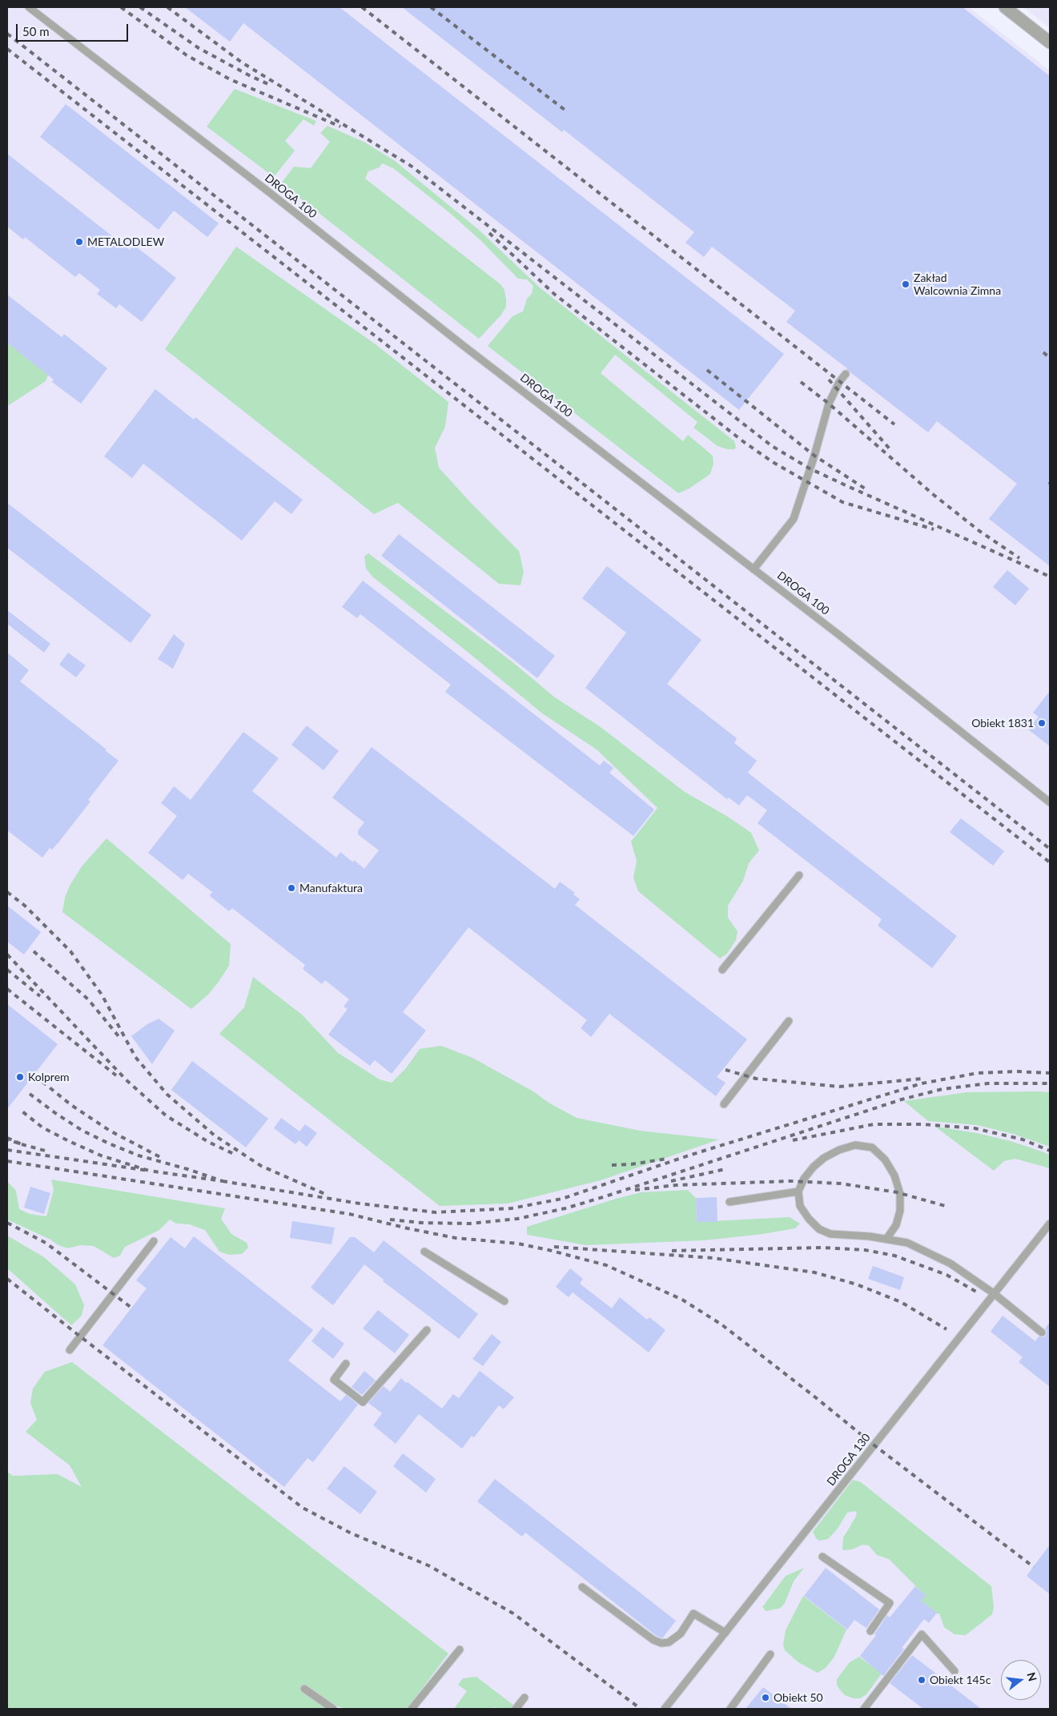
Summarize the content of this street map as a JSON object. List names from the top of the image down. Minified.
{"streets":{"lane":["DROGA 100","DROGA 130"]},"places":["METALODLEW","Zakład Walcownia Zimna","Obiekt 1831","Manufaktura","Kolprem","Obiekt 145c","Obiekt 50"],"scale_bar":"50 m","north":"right"}
